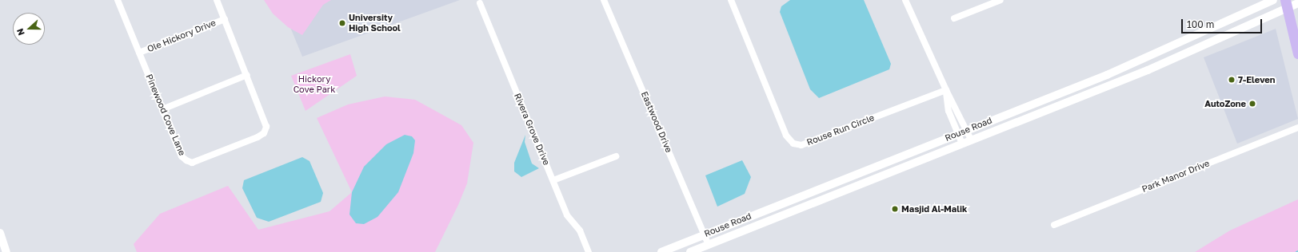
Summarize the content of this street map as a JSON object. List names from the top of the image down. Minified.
{"streets":{"street":["Ole Hickory Drive","Pinewood Cove Lane","Eastwood Drive","Rivera Grove Drive","Rouse Road","Rouse Run Circle","Park Manor Drive"]},"crossings":[["Ole Hickory Drive","Pinewood Cove Lane"],["Eastwood Drive","Rouse Road"]],"parks":["Hickory Cove Park"],"places":["University High School","7-Eleven","AutoZone","Masjid Al-Malik"],"scale_bar":"100 m","north":"left"}
